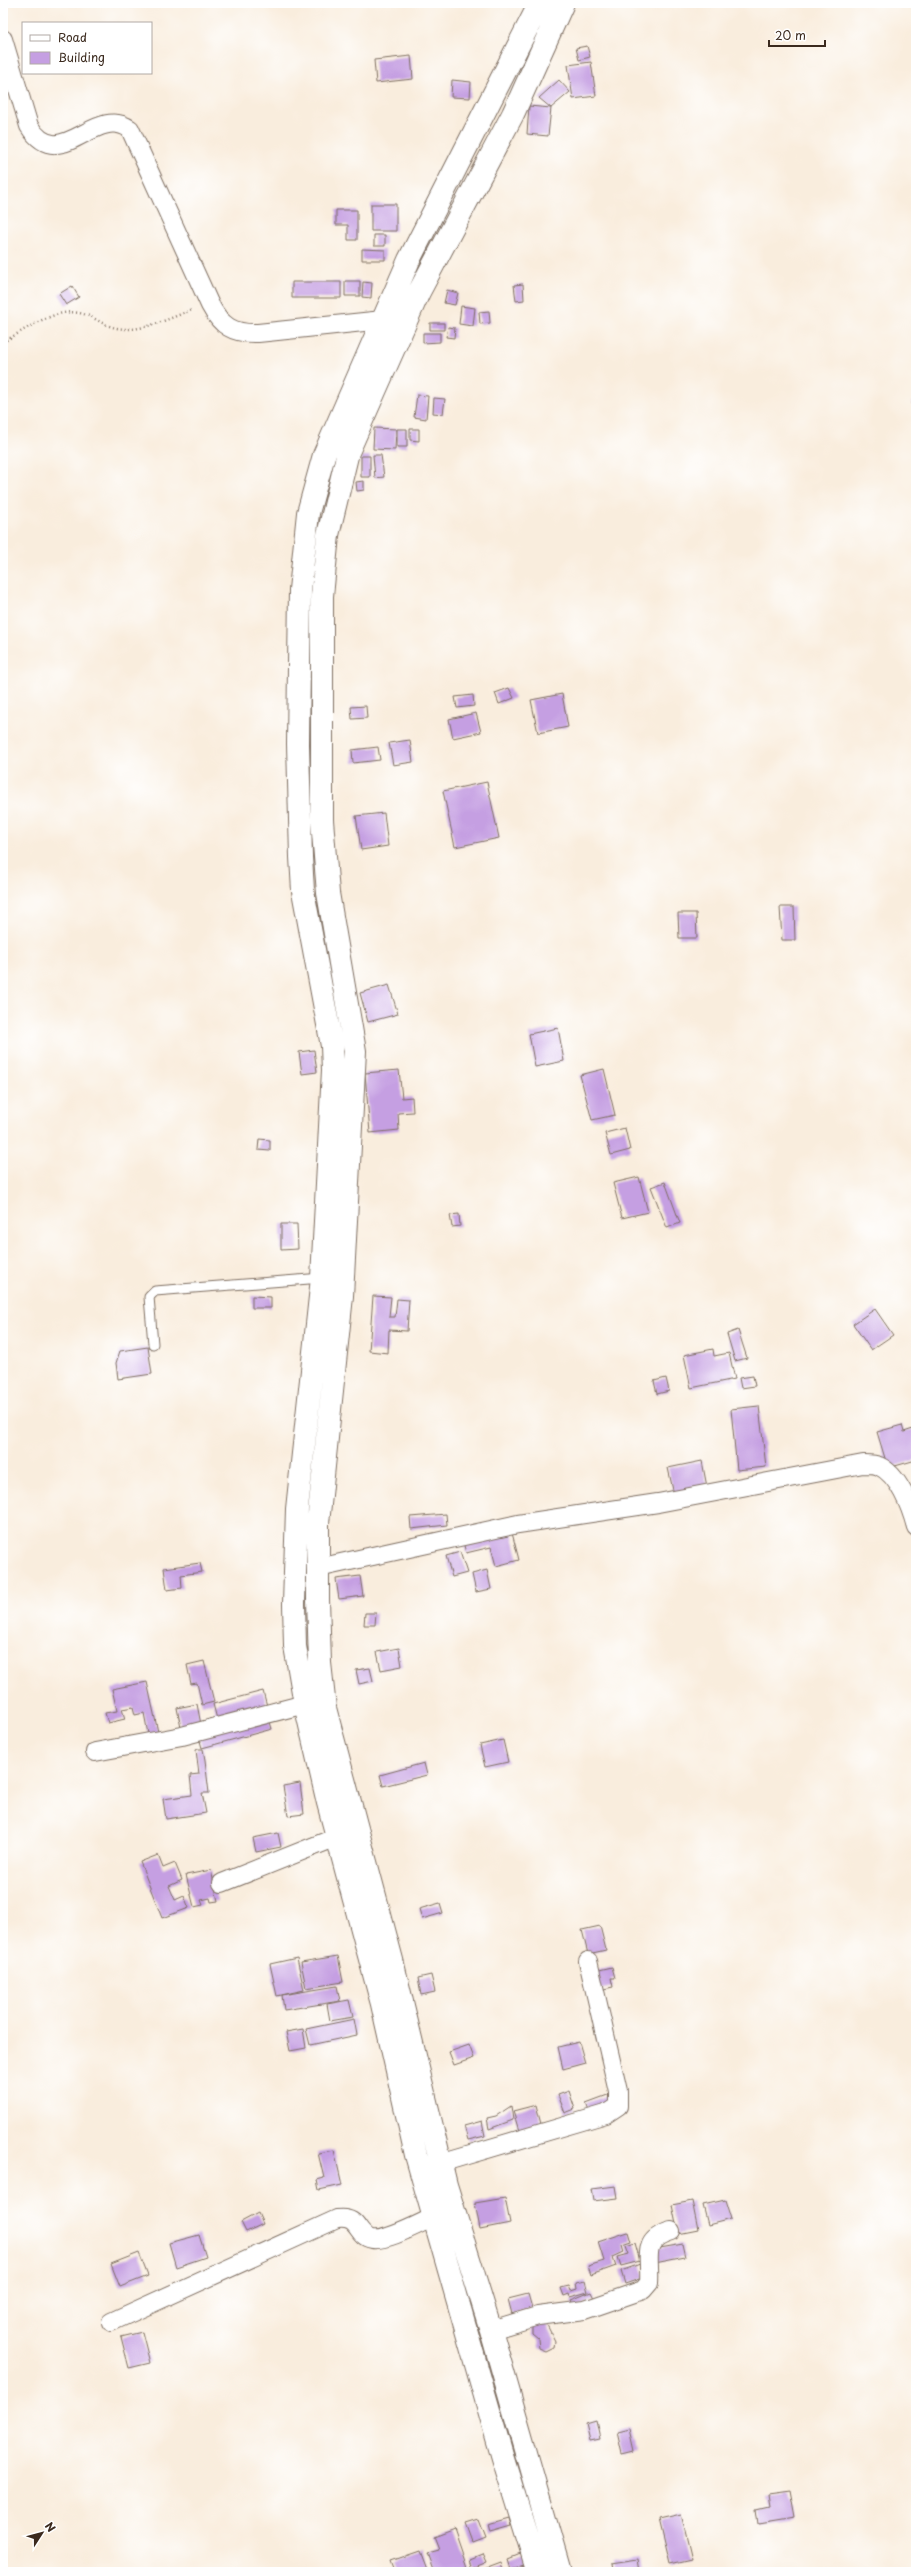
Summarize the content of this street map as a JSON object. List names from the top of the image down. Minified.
{"legend":["Road","Building"],"scale_bar":"20 m","north":"top right"}
